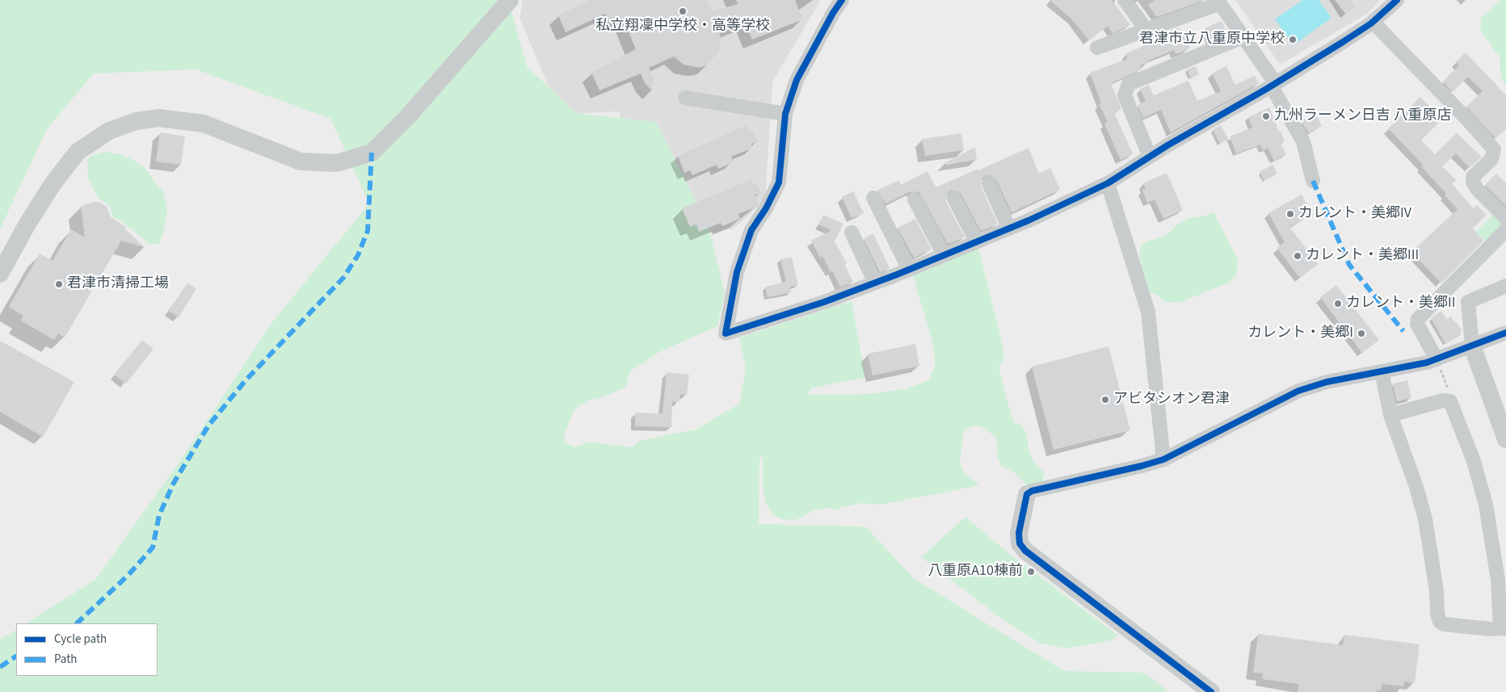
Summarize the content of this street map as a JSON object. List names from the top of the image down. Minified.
{"places":["私立翔凜中学校・高等学校","君津市立八重原中学校","九州ラーメン日吉 八重原店","カレント・美郷IV","カレント・美郷III","君津市清掃工場","カレント・美郷II","カレント・美郷I","アビタシオン君津","八重原A10棟前"],"legend":["Cycle path","Path"]}
